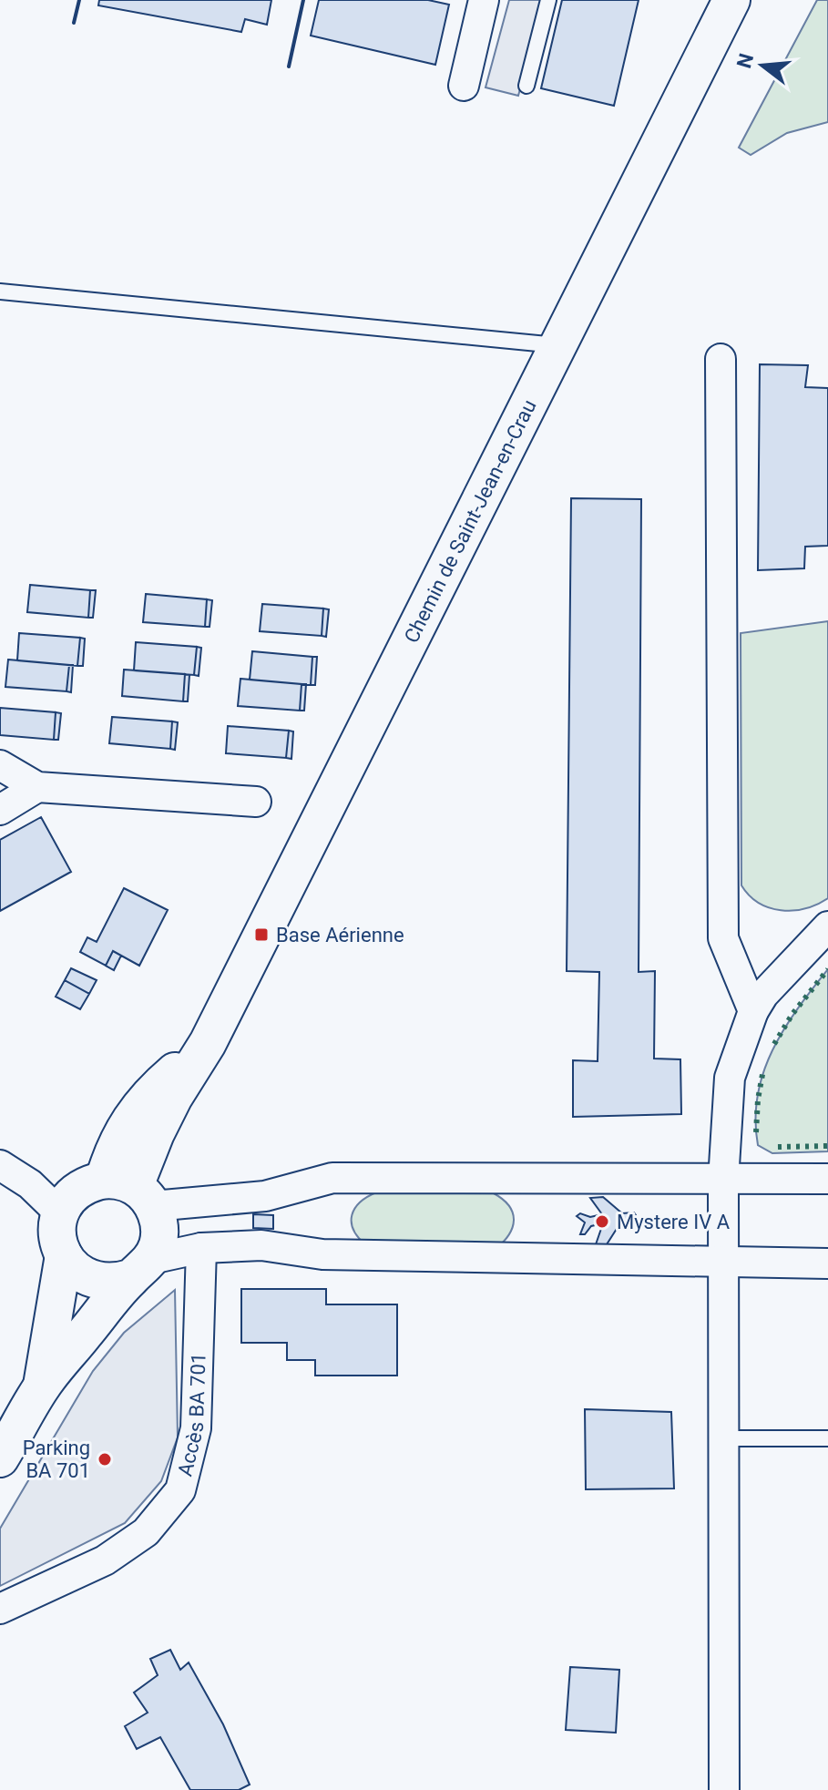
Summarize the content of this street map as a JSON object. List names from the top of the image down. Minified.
{"streets":{"street":["Chemin de Saint-Jean-en-Crau","Accès BA 701"]},"places":{"transit":["Base Aérienne"],"other":["Mystere IV A","Parking BA 701"]},"north":"left"}
